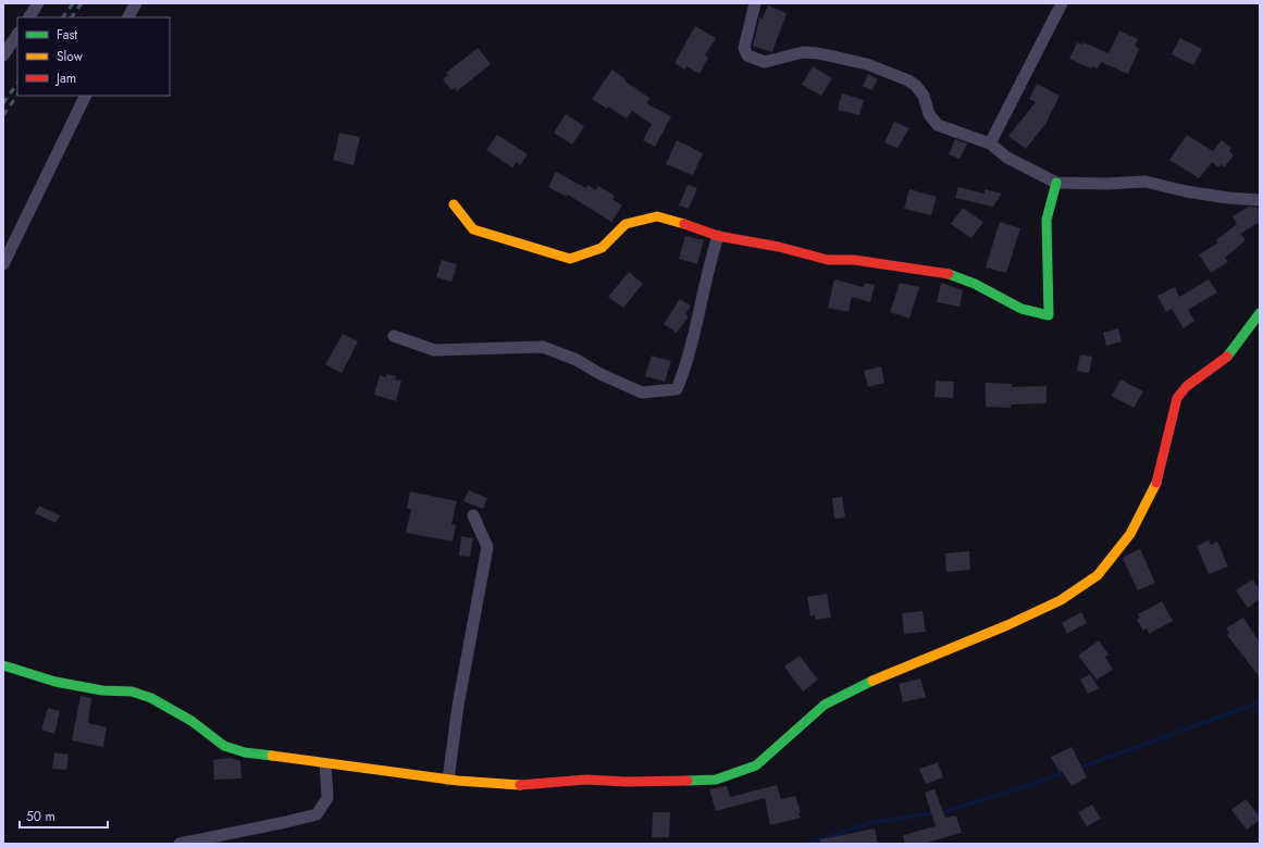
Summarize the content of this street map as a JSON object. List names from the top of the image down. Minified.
{"legend":["Fast","Slow","Jam"],"scale_bar":"50 m"}
